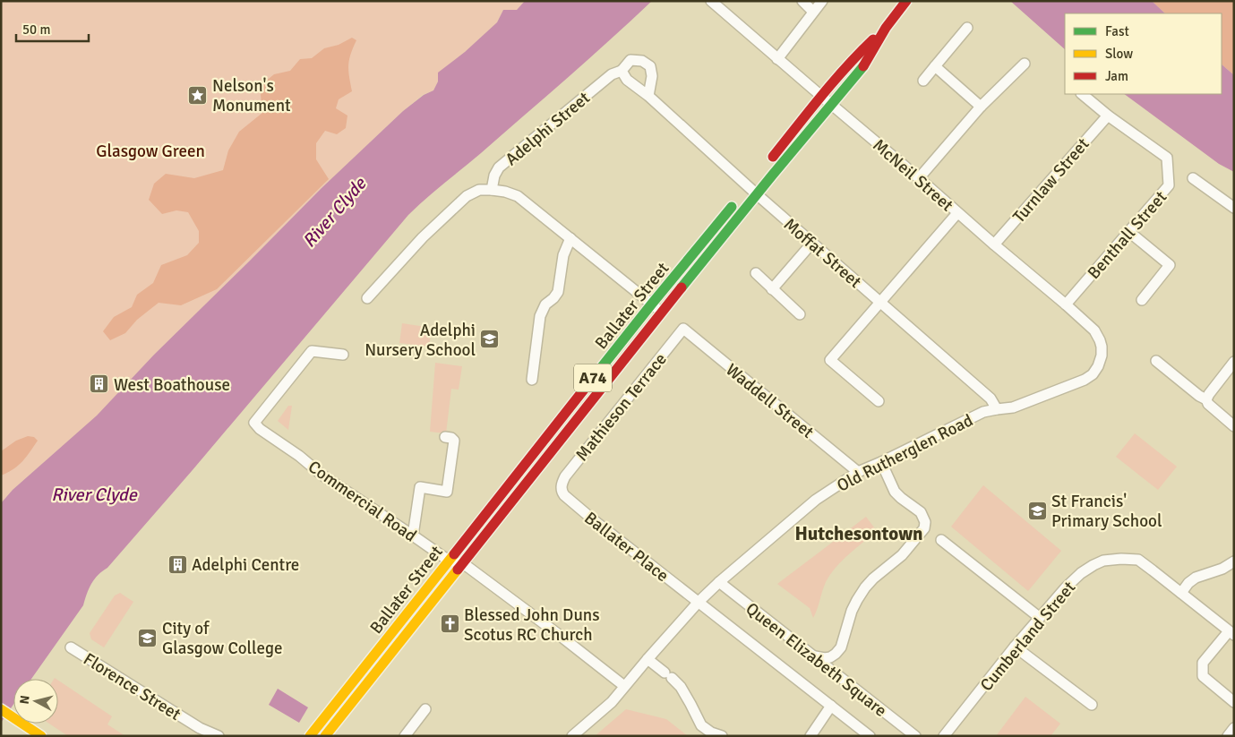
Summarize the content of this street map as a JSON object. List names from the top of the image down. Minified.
{"streets":{"main road":["Ballater Street","A74"],"street":["Adelphi Street","McNeil Street","Turnlaw Street","Benthall Street","Moffat Street","Waddell Street","Mathieson Terrace","Old Rutherglen Road","Commercial Road","Ballater Place","Cumberland Street","Queen Elizabeth Square","Florence Street"]},"crossings":[["Adelphi Street","Moffat Street"],["McNeil Street","Turnlaw Street"],["McNeil Street","Benthall Street"],["McNeil Street","Ballater Street"],["McNeil Street","Old Rutherglen Road"],["Turnlaw Street","Benthall Street"],["Moffat Street","Ballater Street"],["Moffat Street","Old Rutherglen Road"],["Ballater Street","Commercial Road"],["Waddell Street","Mathieson Terrace"],["Waddell Street","Old Rutherglen Road"],["Mathieson Terrace","Ballater Place"],["Old Rutherglen Road","Commercial Road"],["Old Rutherglen Road","Ballater Place"],["Old Rutherglen Road","Queen Elizabeth Square"]],"districts":["Hutchesontown"],"water":["River Clyde"],"parks":["Glasgow Green"],"places":{"place":["Nelson's Monument"],"school or university":["Adelphi Nursery School","St Francis' Primary School","City of Glasgow College"],"building":["West Boathouse","Adelphi Centre"],"church":["Blessed John Duns Scotus RC Church"]},"legend":["Fast","Slow","Jam"],"scale_bar":"50 m","north":"left"}
